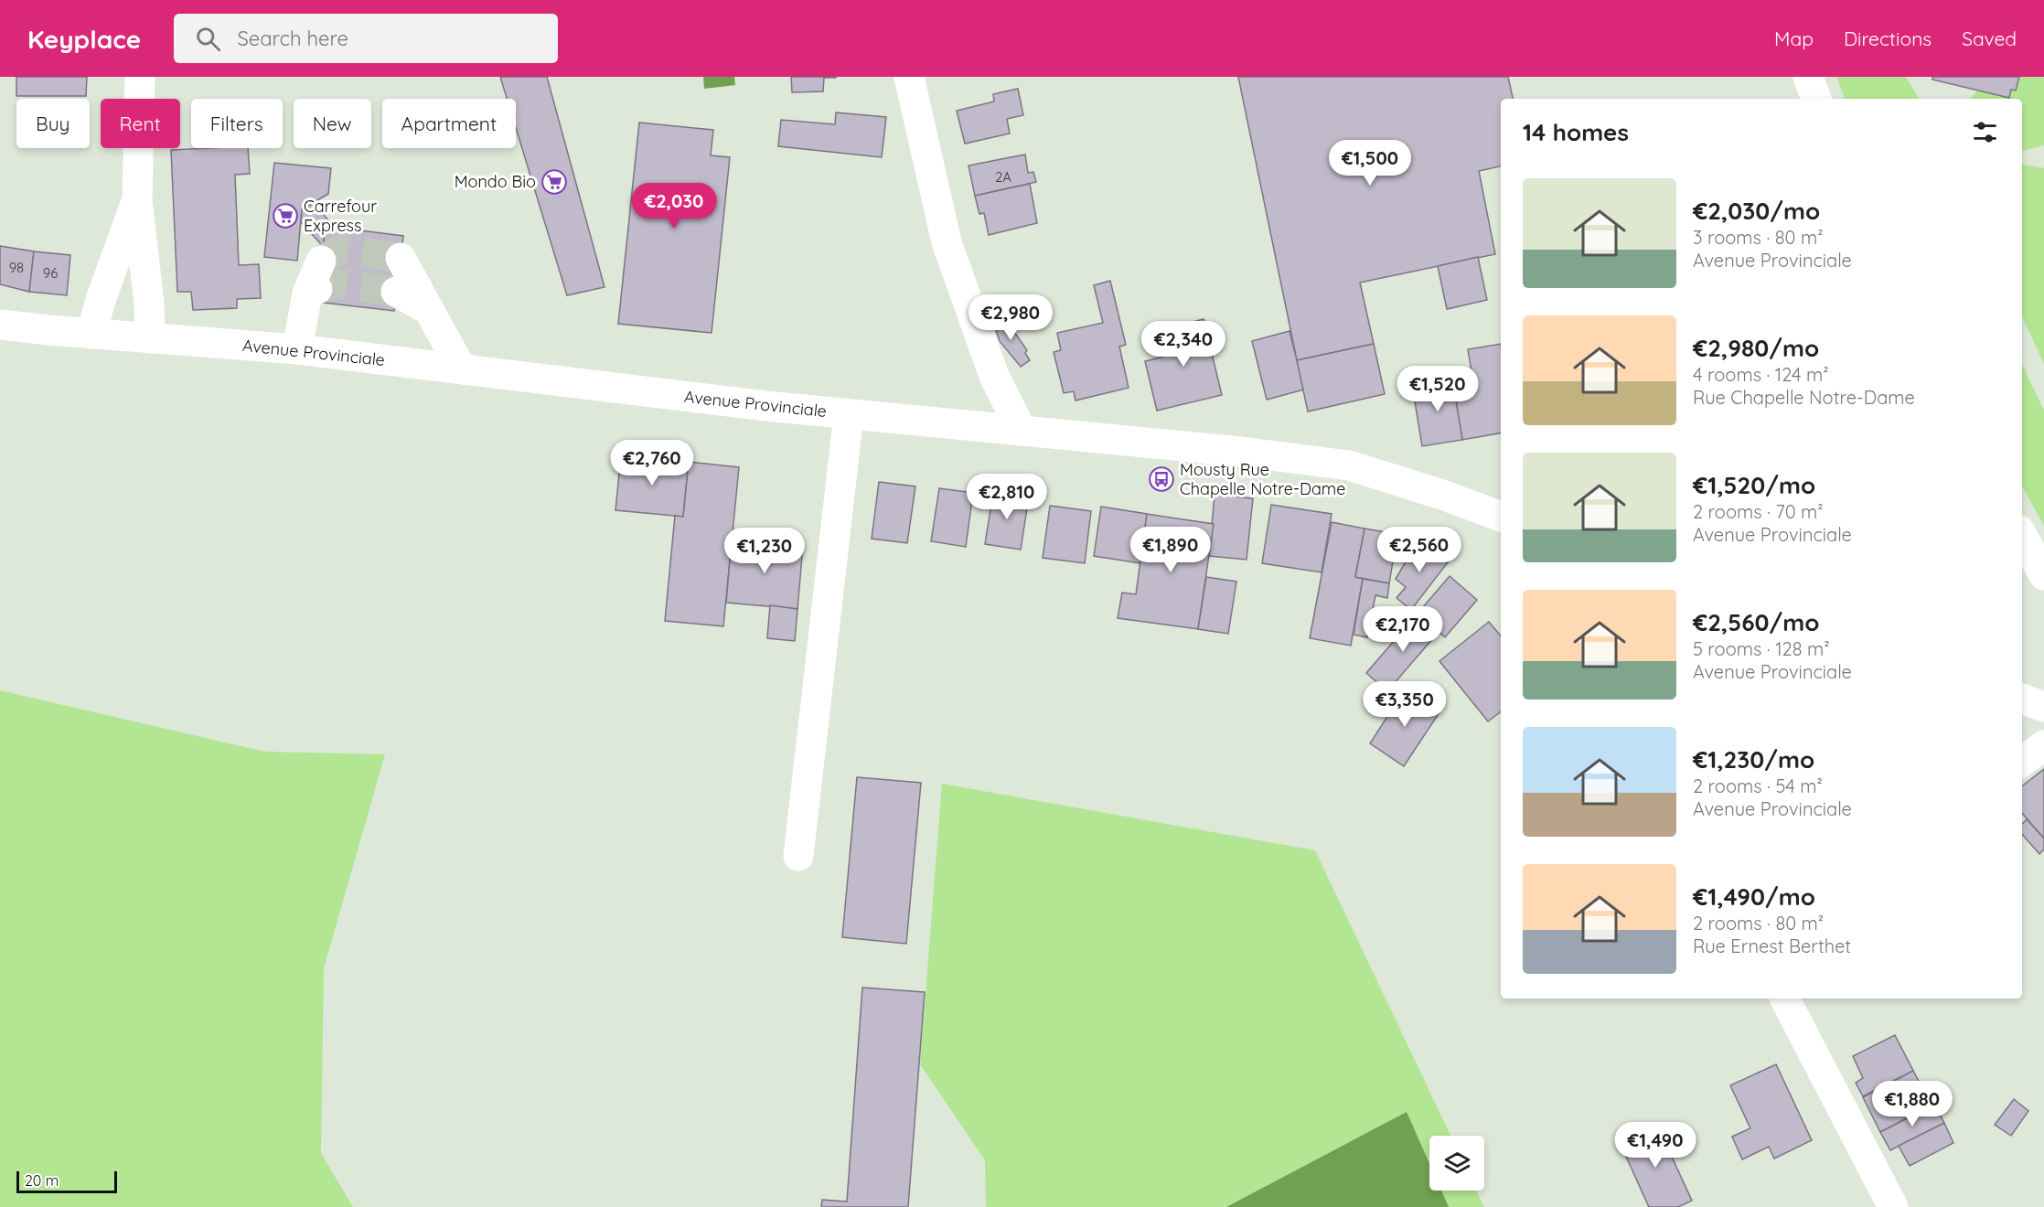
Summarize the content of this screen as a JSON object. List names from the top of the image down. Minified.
{"streets":{"main road":["Avenue Provinciale"]},"places":{"supermarket":["Mondo Bio","Carrefour Express"],"bus stop":["Mousty Rue Chapelle Notre-Dame"]},"house_numbers":["2A","98","96"],"scale_bar":"20 m","page":{"header":"Keyplace","search":"Search here","nav":["Map","Directions","Saved"],"chip":["Buy","Rent","Filters","New","Apartment"],"heading":"14 homes","price":["€1,500","€2,030","€2,980","€2,340","€1,520","€2,760","€2,810","€1,890","€2,560","€1,230","€2,170","€3,350","€1,880","€1,490"],"list":[{"name":"€2,030/mo","note":"3 rooms · 80 m² · Avenue Provinciale"},{"name":"€2,980/mo","note":"4 rooms · 124 m² · Rue Chapelle Notre-Dame"},{"name":"€1,520/mo","note":"2 rooms · 70 m² · Avenue Provinciale"},{"name":"€2,560/mo","note":"5 rooms · 128 m² · Avenue Provinciale"},{"name":"€1,230/mo","note":"2 rooms · 54 m² · Avenue Provinciale"},{"name":"€1,490/mo","note":"2 rooms · 80 m² · Rue Ernest Berthet"}],"scale":"20 m"}}
